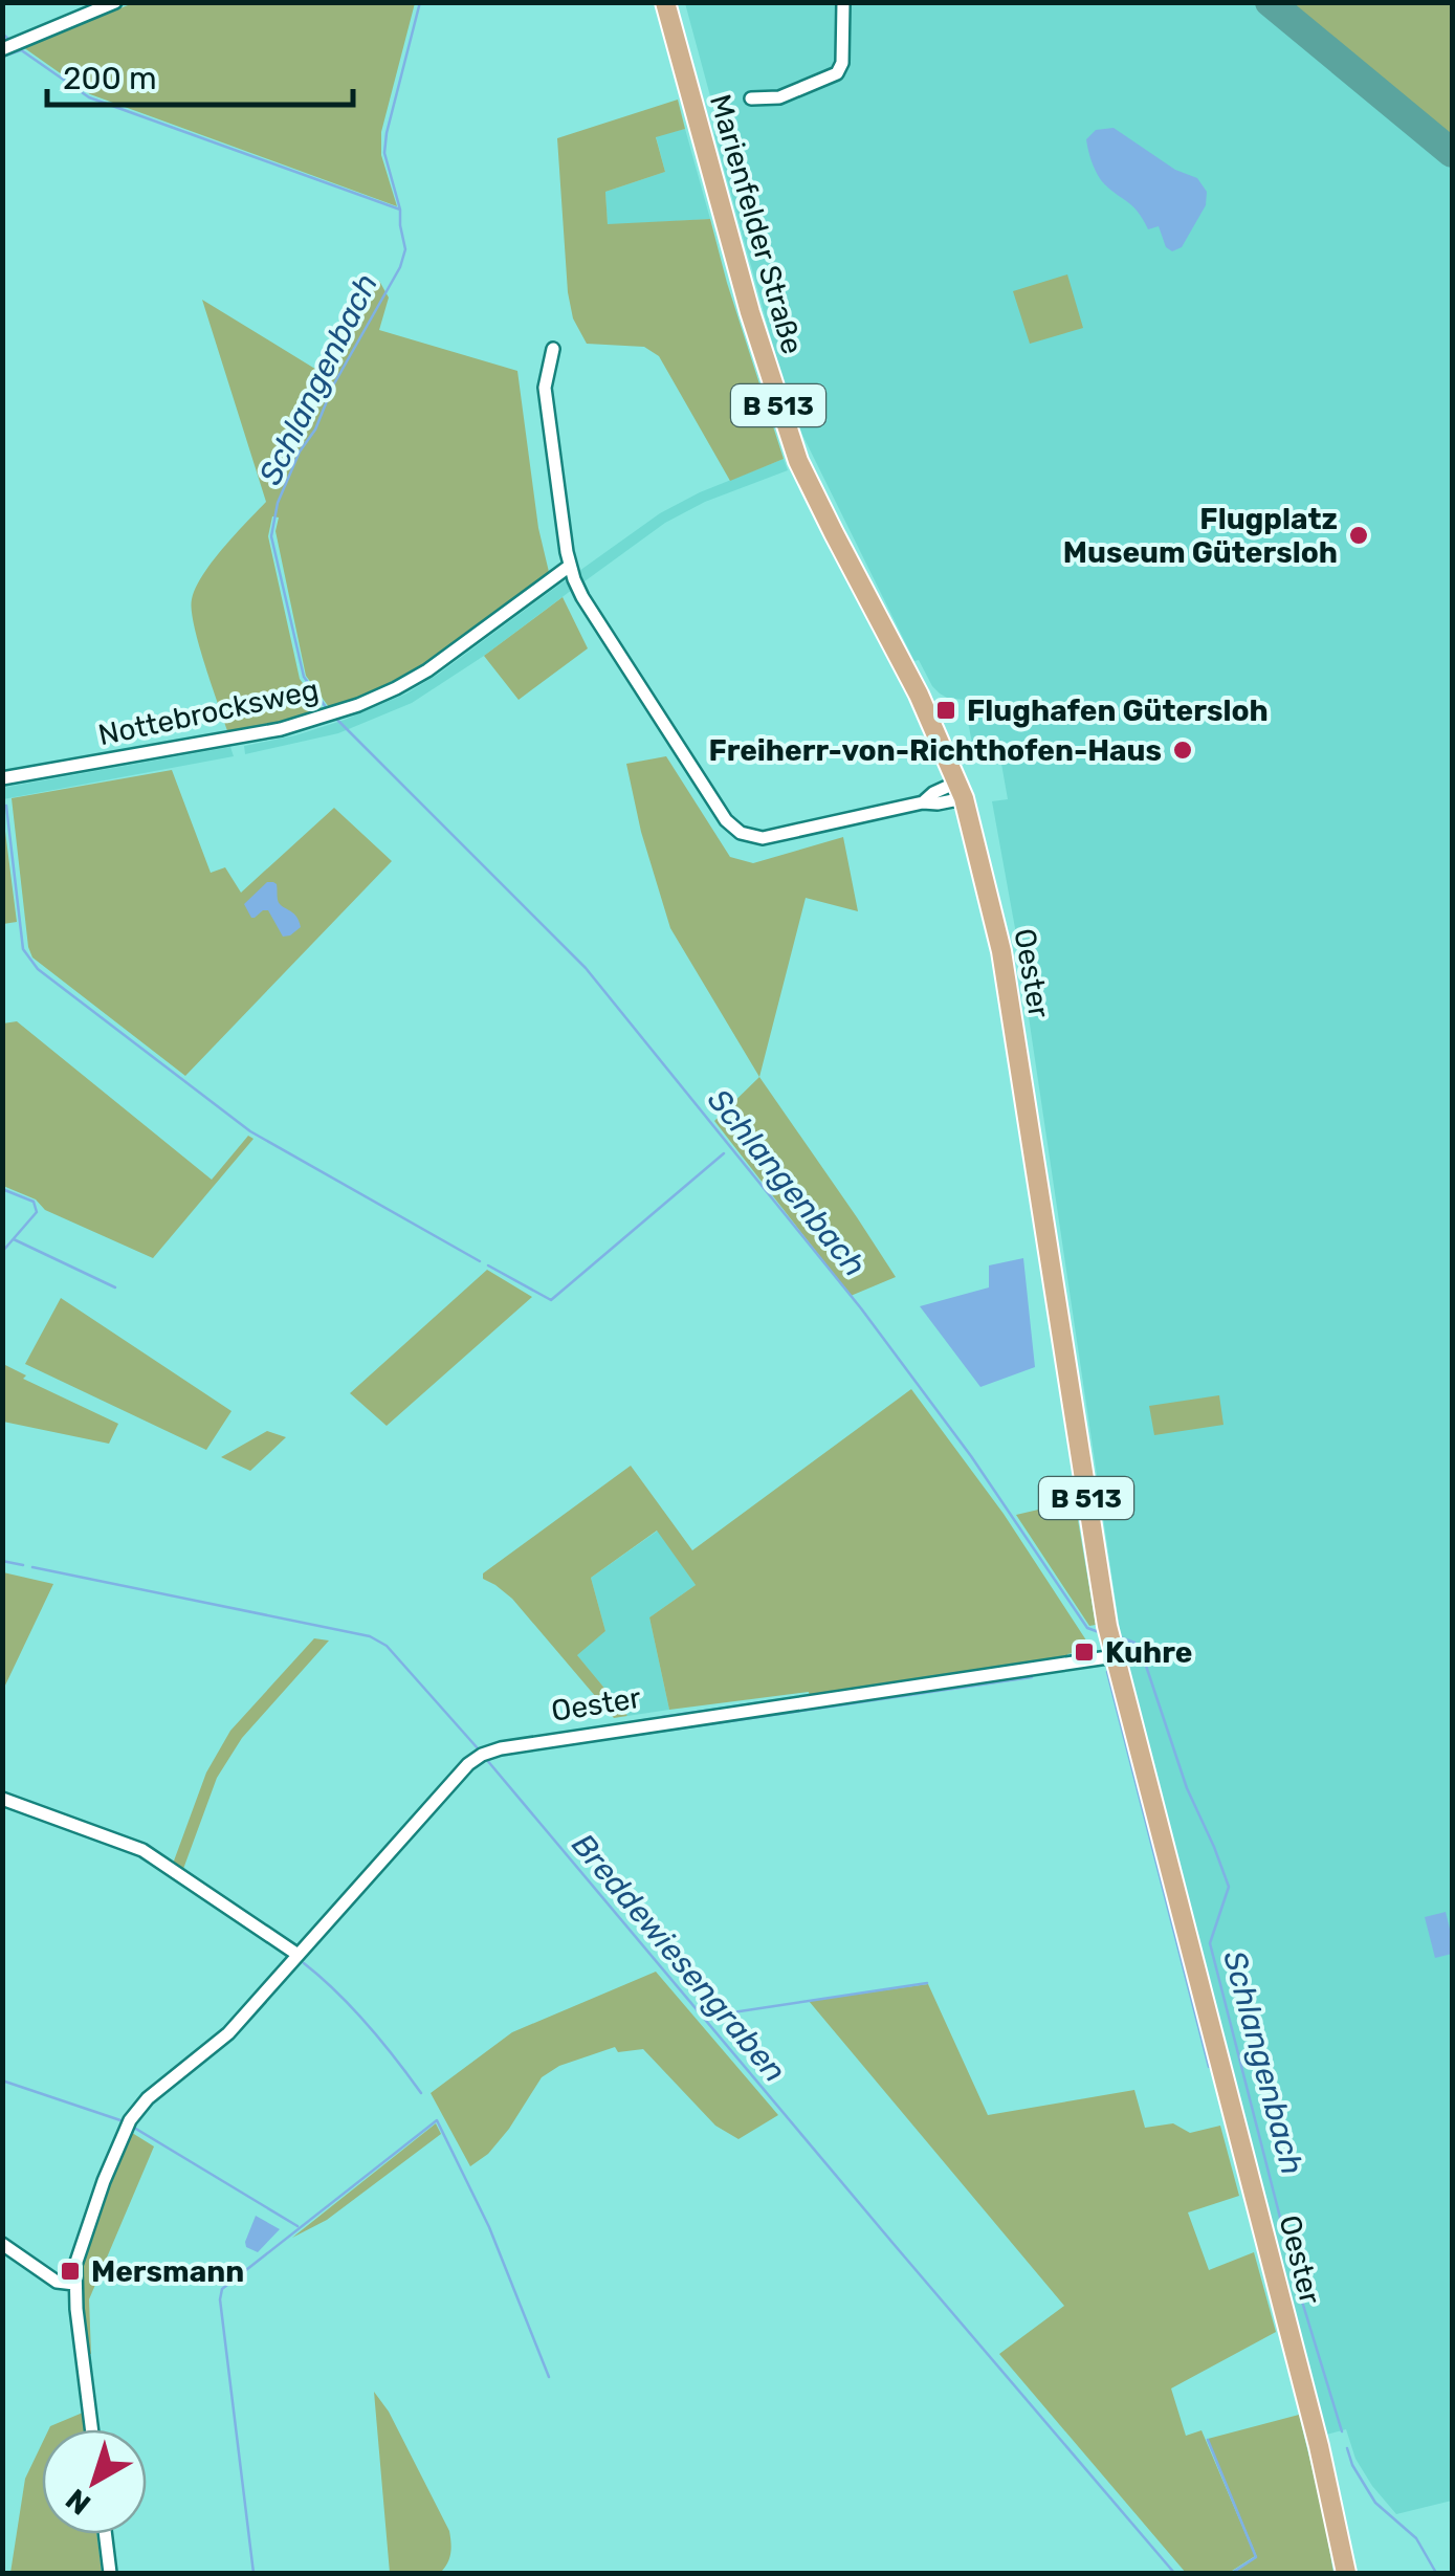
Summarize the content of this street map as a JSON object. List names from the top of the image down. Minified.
{"streets":{"main road":["Marienfelder Straße","B 513","Oester"],"street":["Nottebrocksweg"]},"crossings":[["Marienfelder Straße","Oester"]],"water":["Schlangenbach","Breddewiesengraben"],"places":{"other":["Flugplatz Museum Gütersloh","Freiherr-von-Richthofen-Haus"],"transit":["Flughafen Gütersloh","Kuhre","Mersmann"]},"scale_bar":"200 m","north":"bottom left"}
